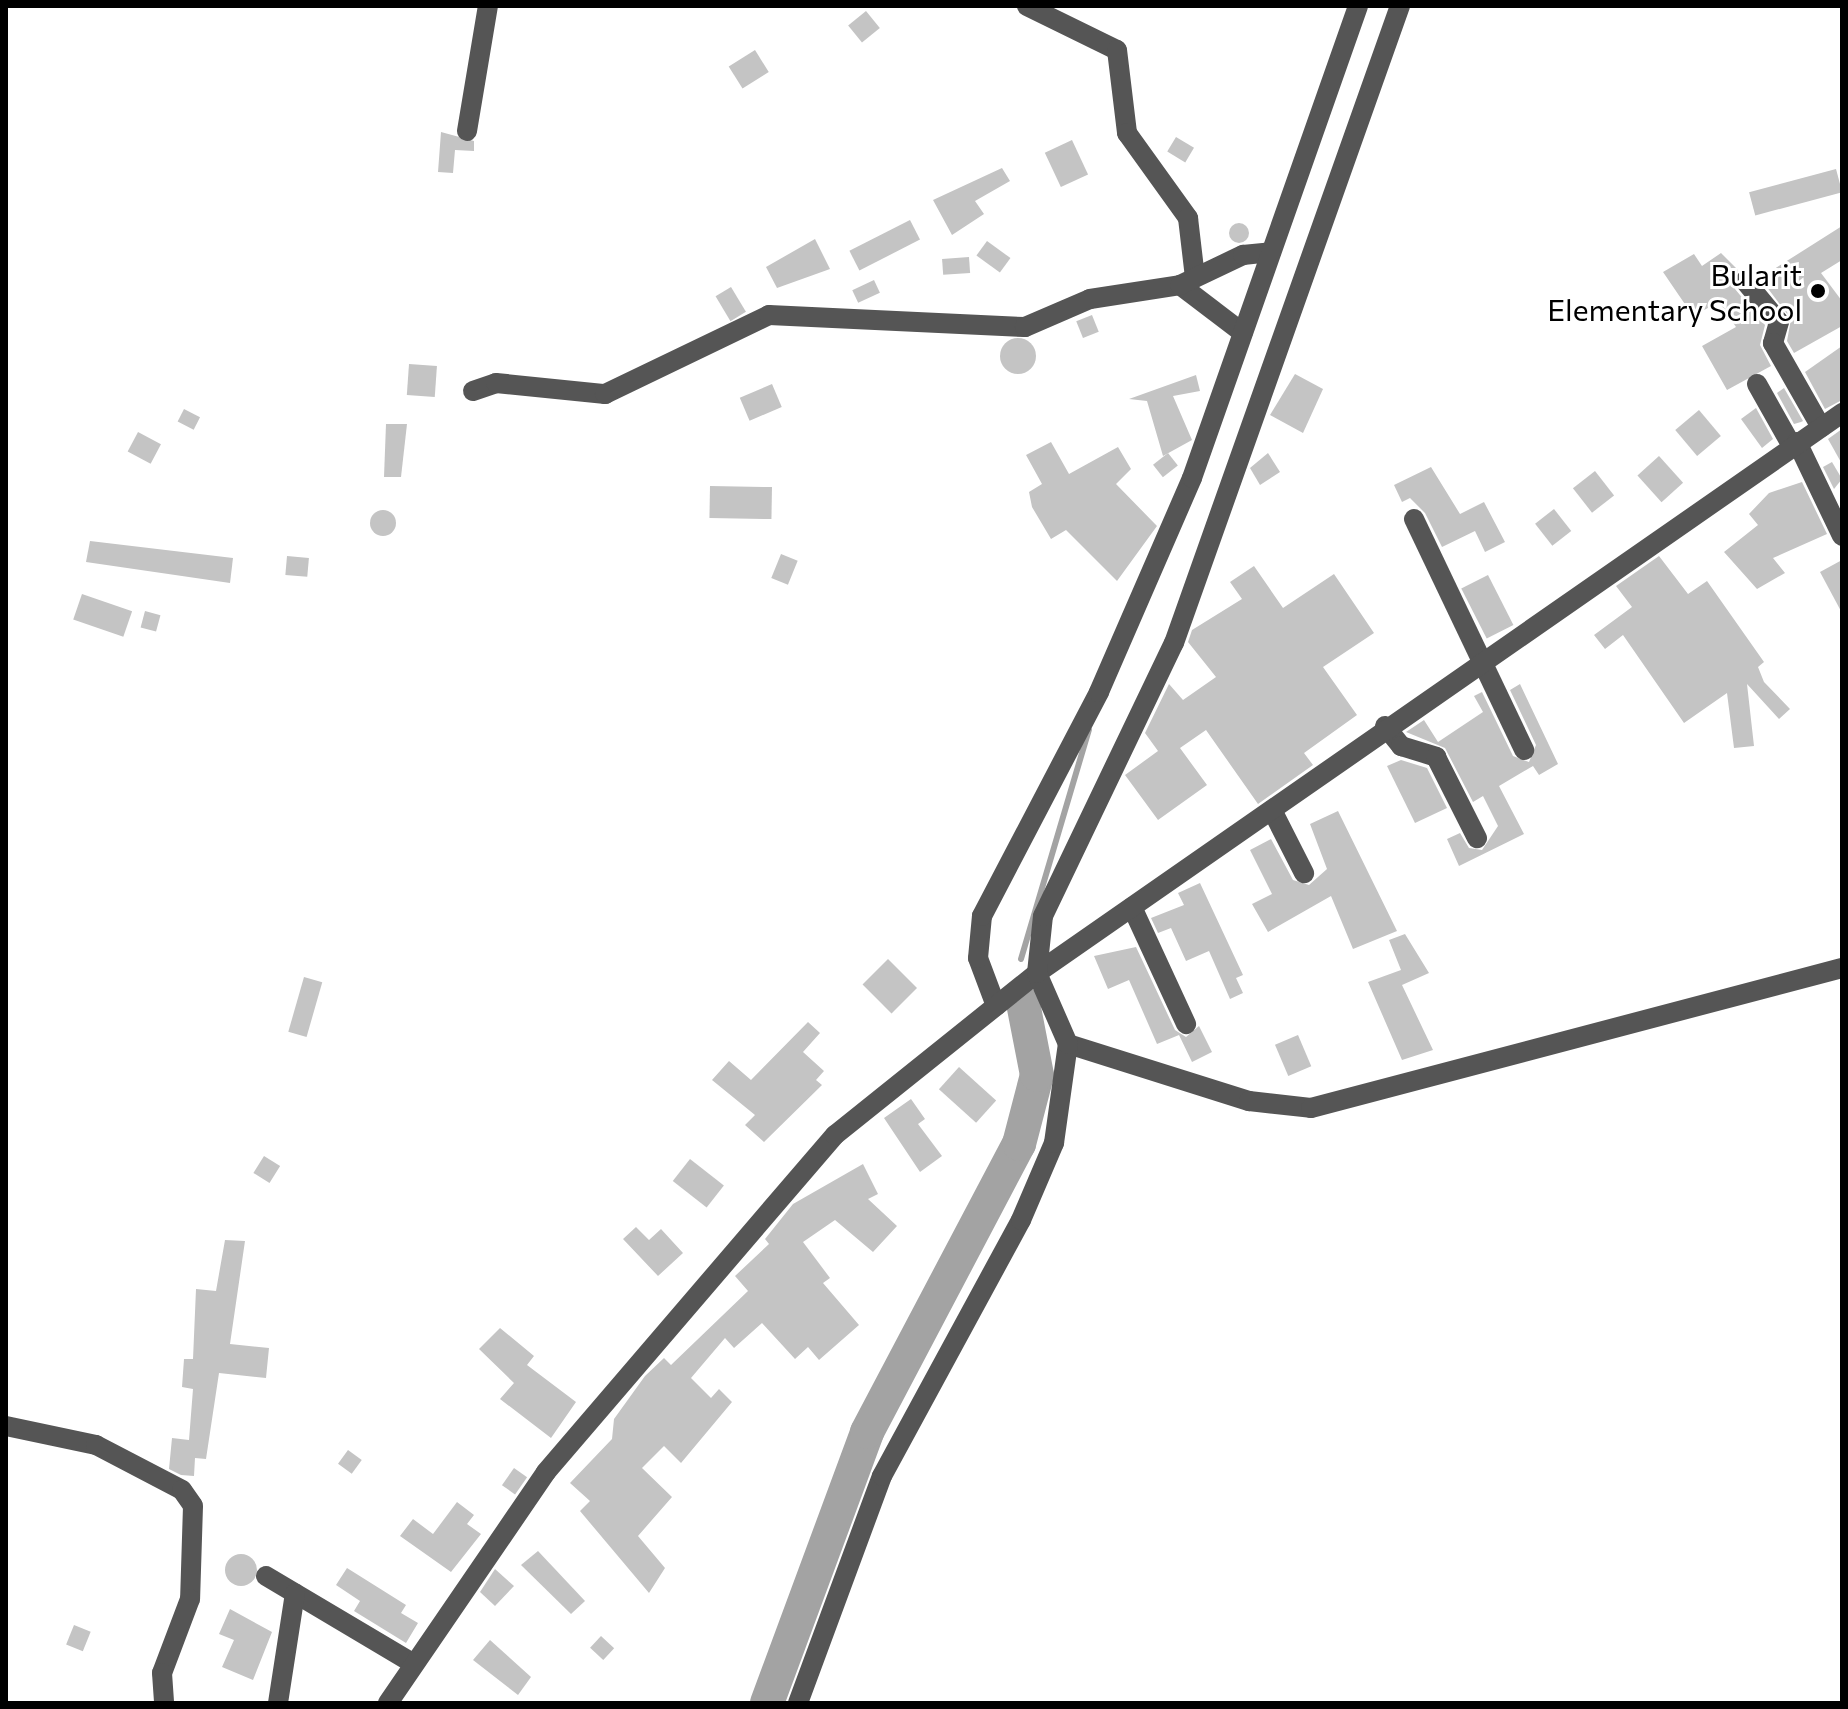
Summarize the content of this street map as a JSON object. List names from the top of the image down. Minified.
{"places":["Bularit Elementary School"]}
